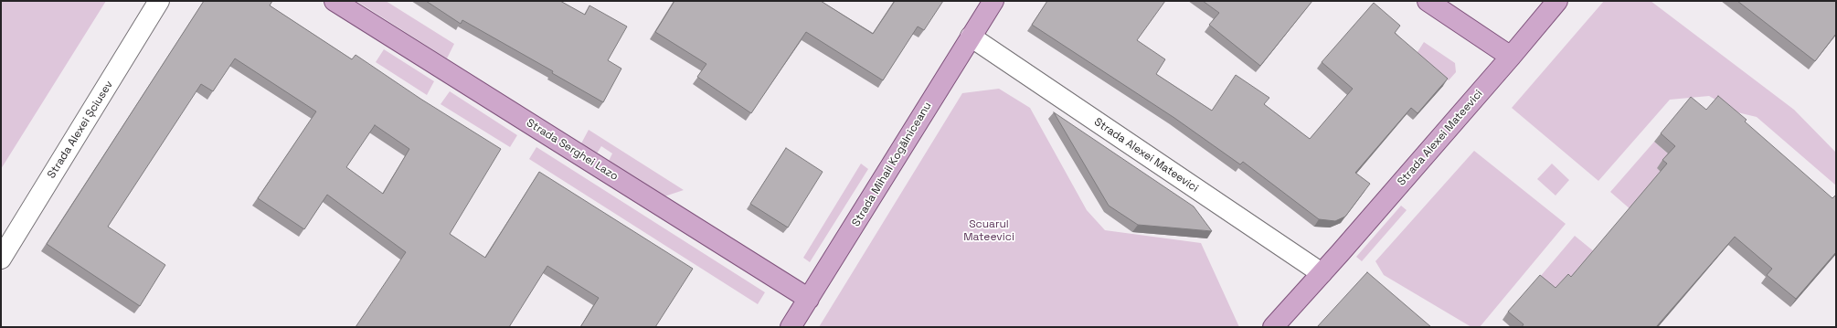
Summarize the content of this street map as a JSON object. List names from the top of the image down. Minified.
{"streets":{"main road":["Strada Alexei Mateevici","Strada Serghei Lazo","Strada Mihail Kogălniceanu"],"street":["Strada Alexei Șciusev"]},"crossings":[["Strada Alexei Mateevici","Strada Mihail Kogălniceanu"],["Strada Serghei Lazo","Strada Mihail Kogălniceanu"]],"parks":["Scuarul Mateevici"]}
